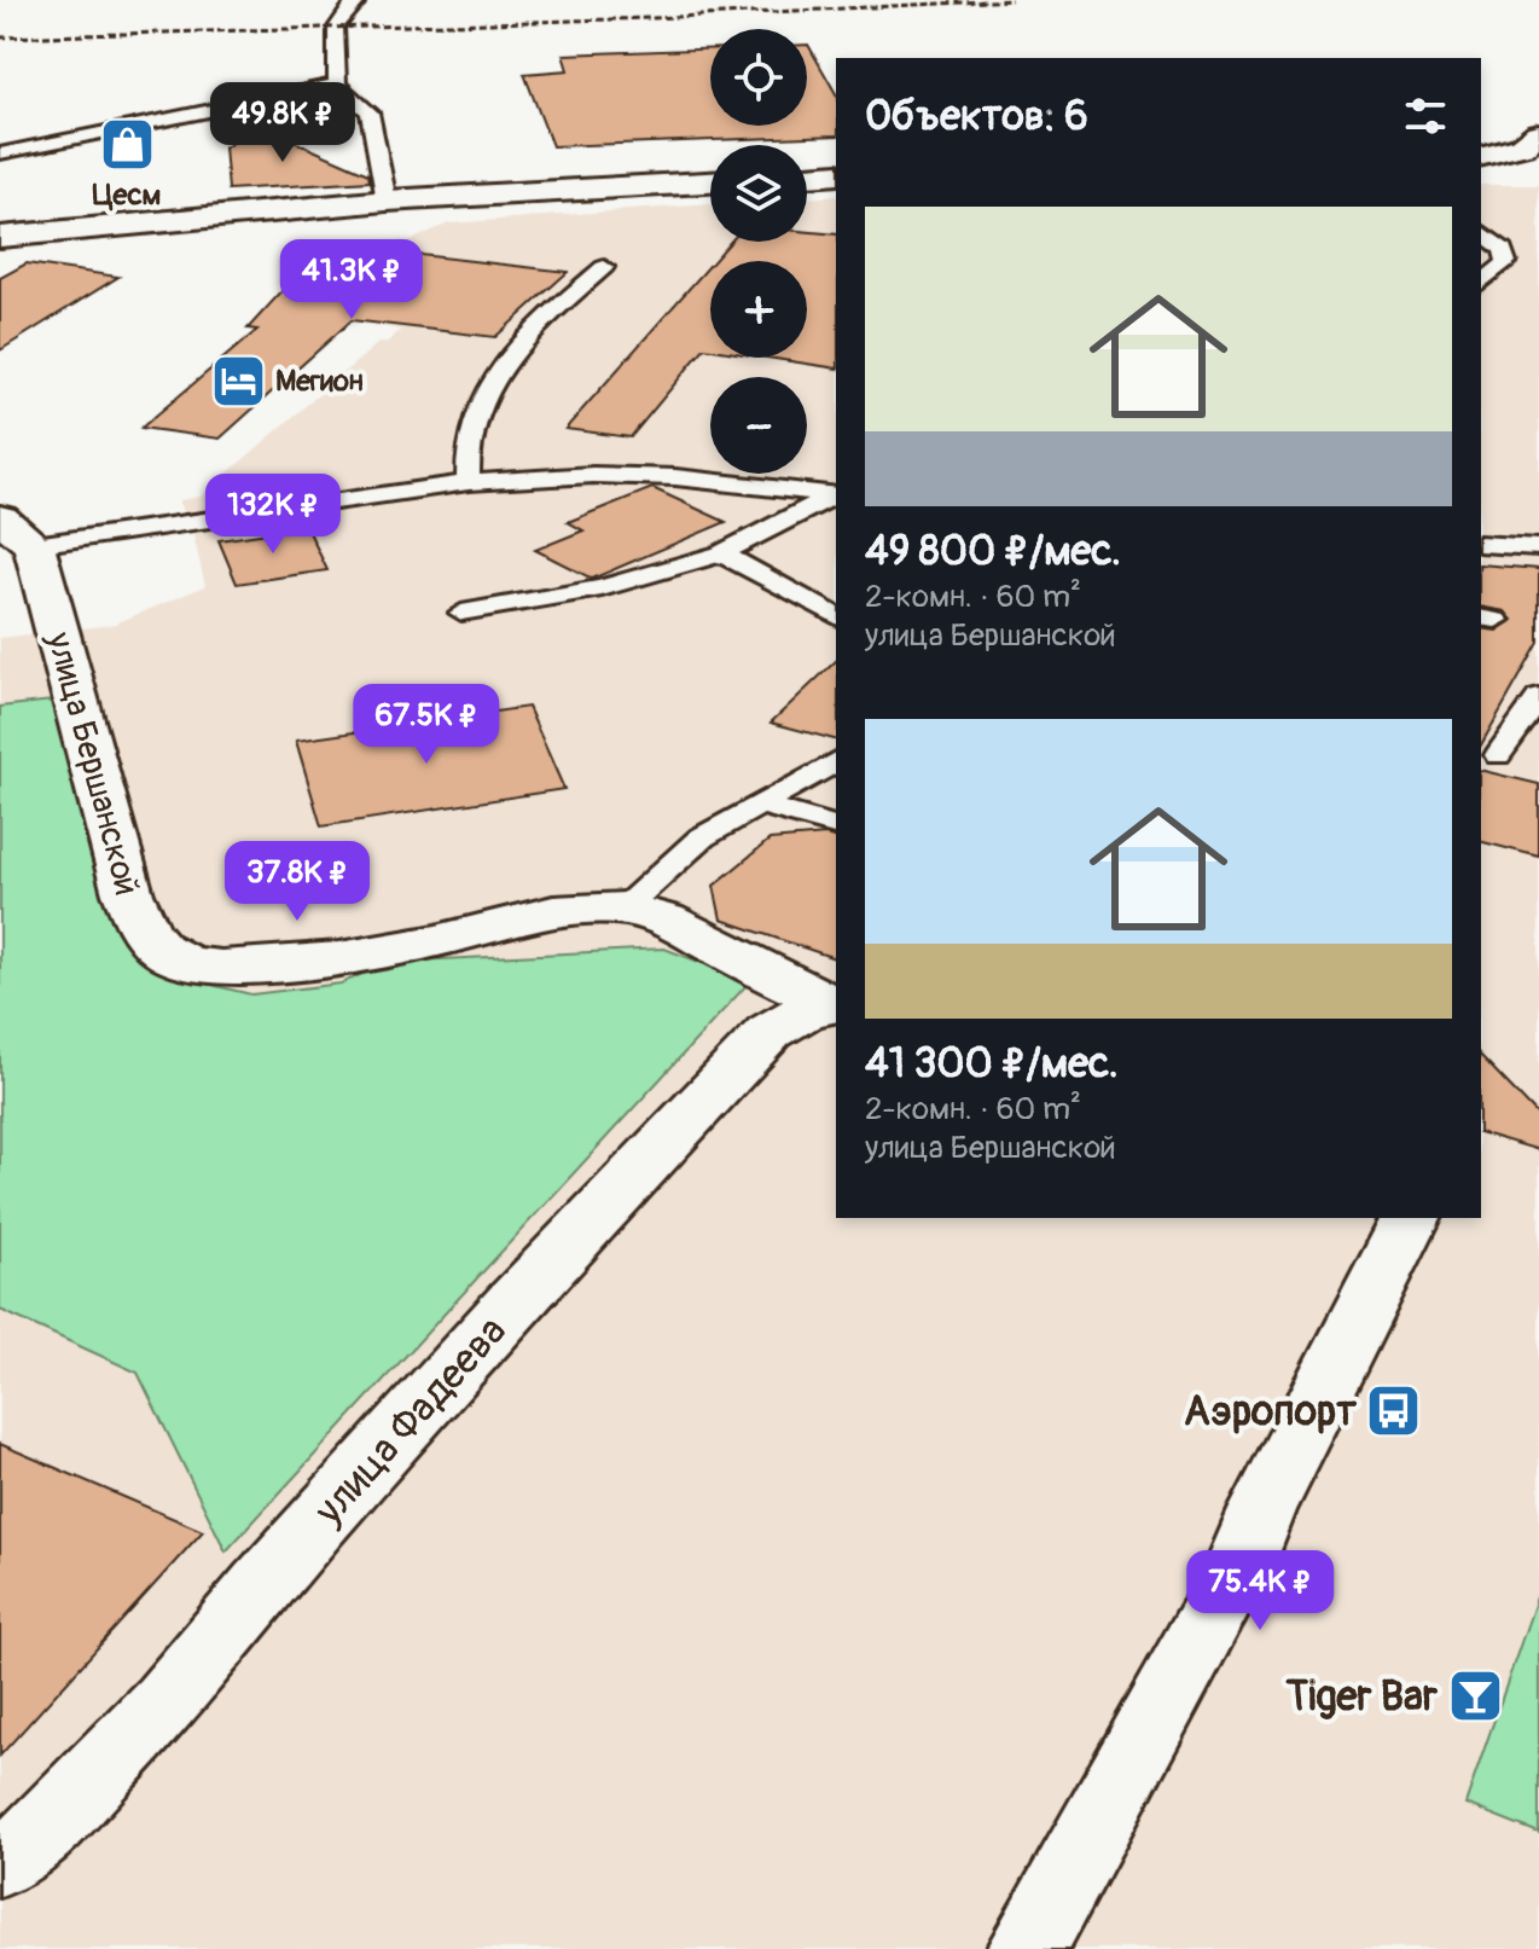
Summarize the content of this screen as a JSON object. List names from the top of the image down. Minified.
{"streets":{"street":["улица Бершанской","улица Фадеева"]},"places":{"shop":["Цесм"],"hotel":["Мегион"],"bus stop":["Аэропорт"],"bar":["Tiger Bar"]},"page":{"map_buttons":["+","−"],"heading":"Объектов: 6","price":["49.8K ₽","41.3K ₽","132K ₽","67.5K ₽","37.8K ₽","75.4K ₽"],"list":[{"name":"49 800 ₽/мес.","note":"2-комн. · 60 m² · улица Бершанской"},{"name":"41 300 ₽/мес.","note":"2-комн. · 60 m² · улица Бершанской"}]}}
